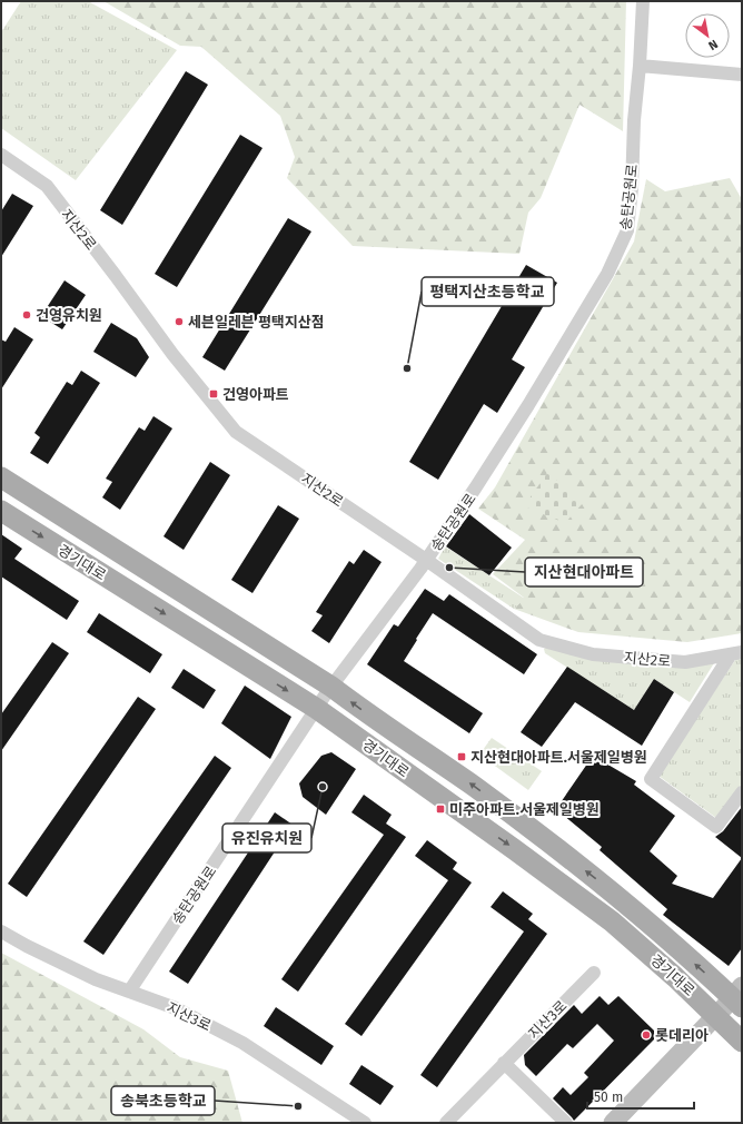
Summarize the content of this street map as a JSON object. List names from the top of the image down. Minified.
{"streets":{"main road":["경기대로"],"street":["송탄공원로","지산2로","지산3로"]},"crossings":[["송탄공원로","지산2로"],["송탄공원로","경기대로"],["송탄공원로","지산3로"]],"places":{"other":["건영유치원","세븐일레븐 평택지산점","평택지산초등학교","지산현대아파트","유진유치원","롯데리아","송북초등학교"],"transit":["건영아파트","지산현대아파트.서울제일병원","미주아파트.서울제일병원"]},"scale_bar":"50 m","north":"bottom right"}
